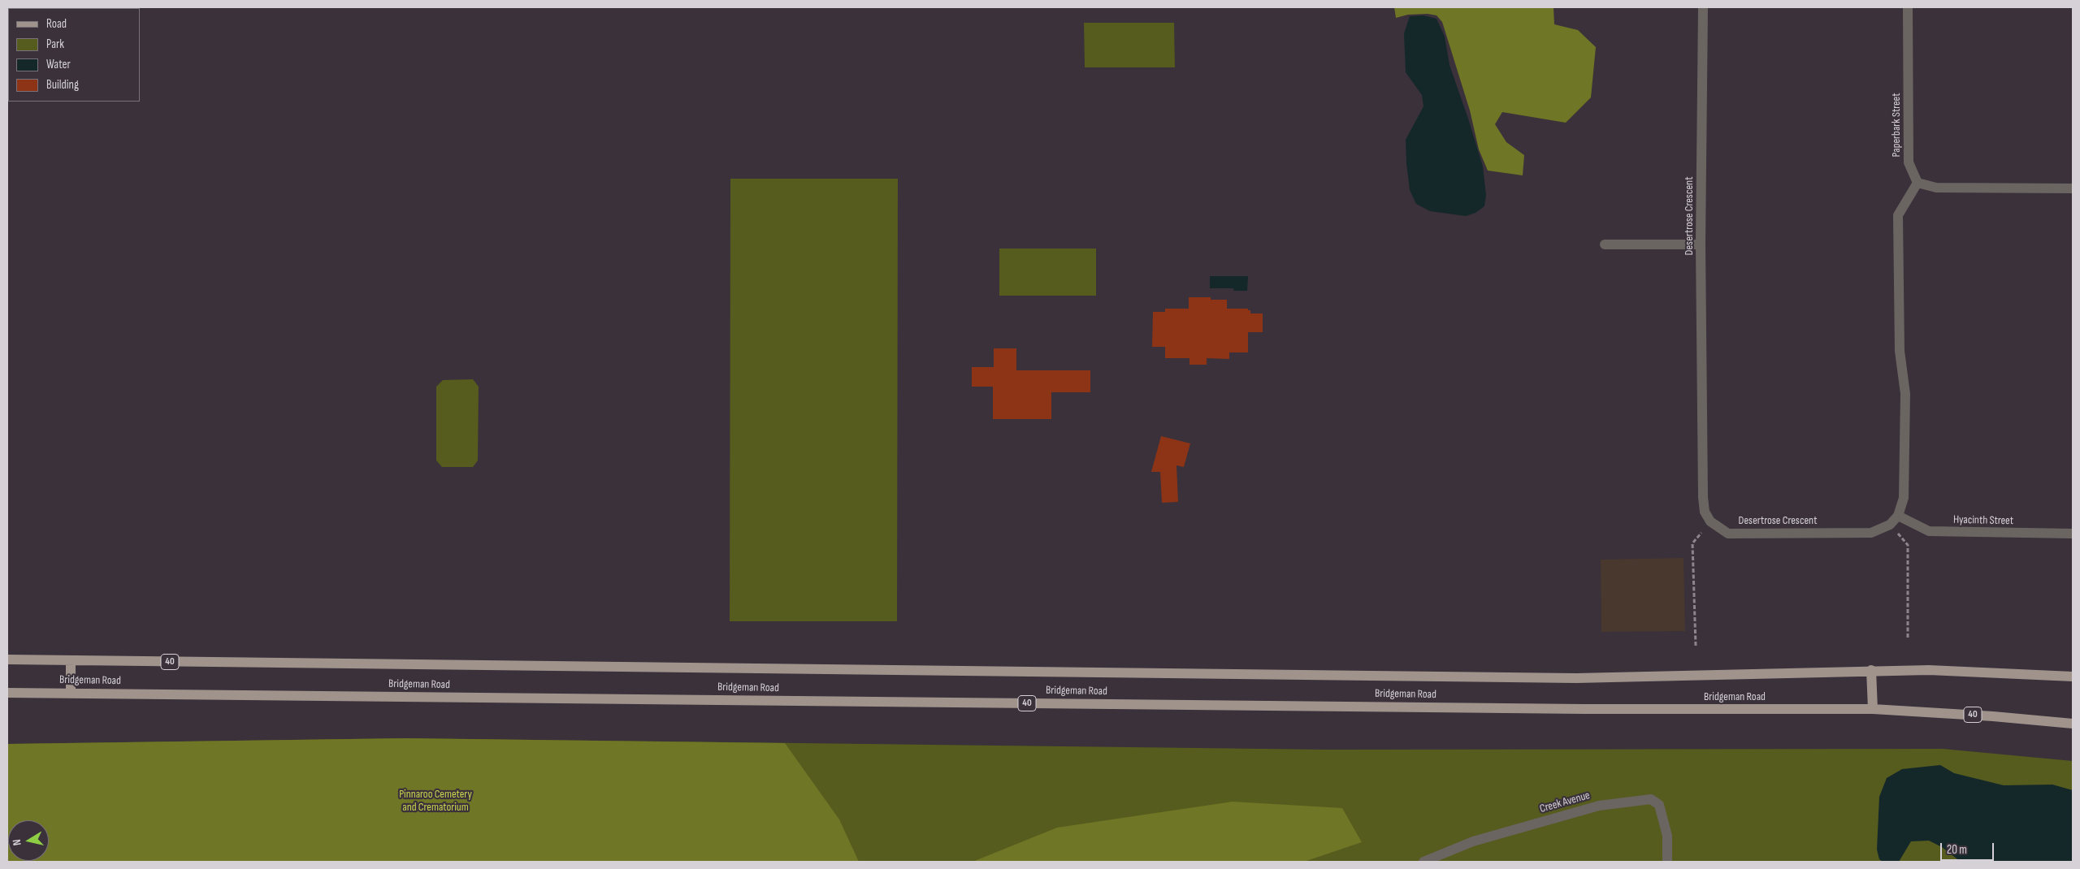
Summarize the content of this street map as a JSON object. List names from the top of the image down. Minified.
{"streets":{"main road":["40","Bridgeman Road"],"street":["Paperbark Street","Desertrose Crescent","Hyacinth Street","Creek Avenue"]},"crossings":[["Paperbark Street","Desertrose Crescent"],["Desertrose Crescent","Hyacinth Street"]],"parks":["Pinnaroo Cemetery and Crematorium"],"legend":["Road","Park","Water","Building"],"scale_bar":"20 m","north":"left"}
